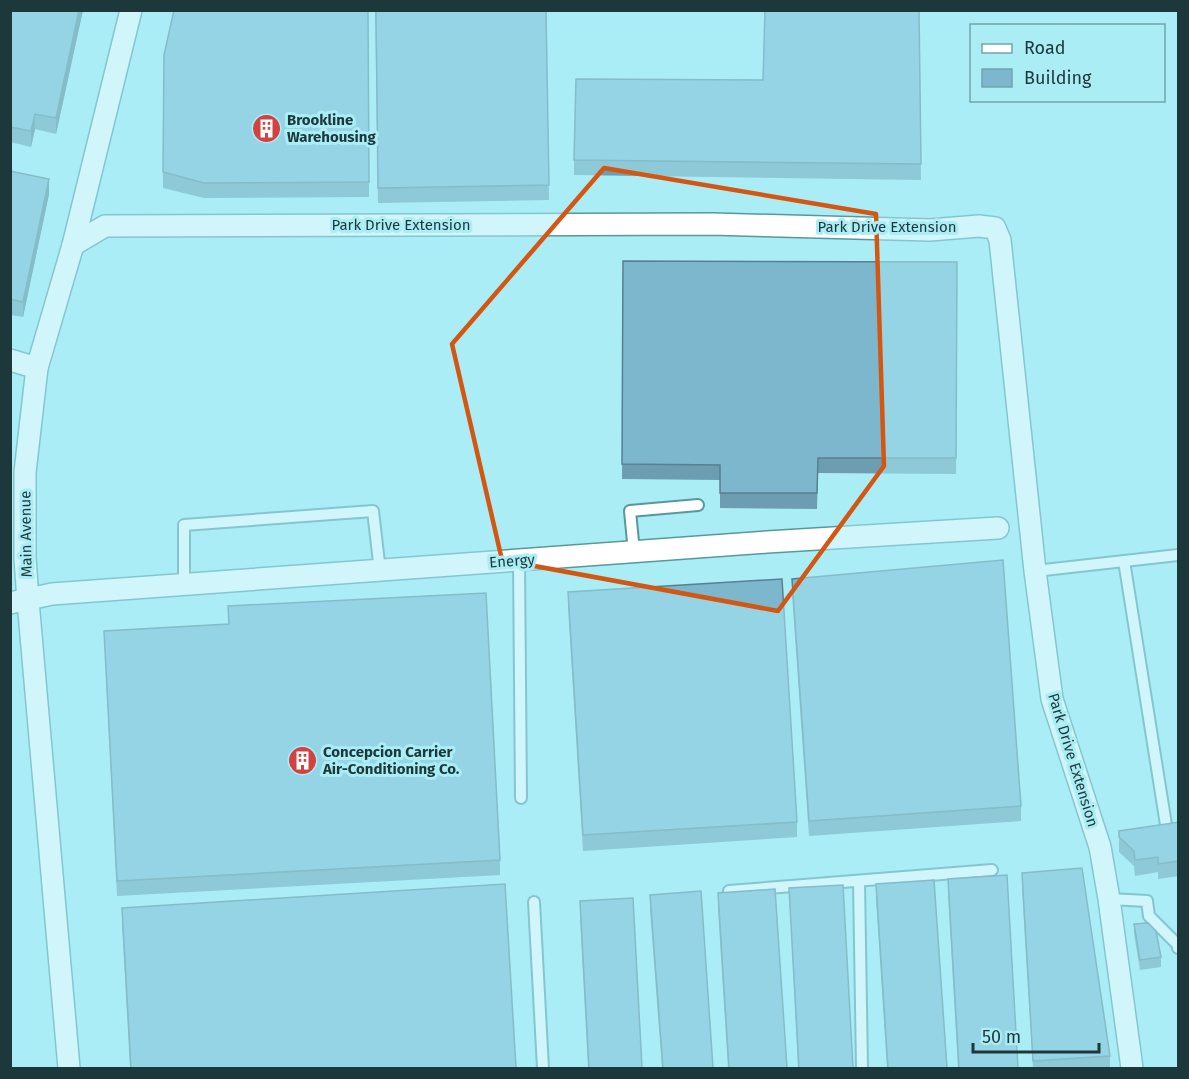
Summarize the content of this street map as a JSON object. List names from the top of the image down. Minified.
{"streets":{"street":["Park Drive Extension","Main Avenue","Energy"]},"crossings":[["Park Drive Extension","Main Avenue"],["Main Avenue","Energy"]],"places":{"building":["Brookline Warehousing","Concepcion Carrier Air-Conditioning Co."]},"legend":["Road","Building"],"scale_bar":"50 m"}
